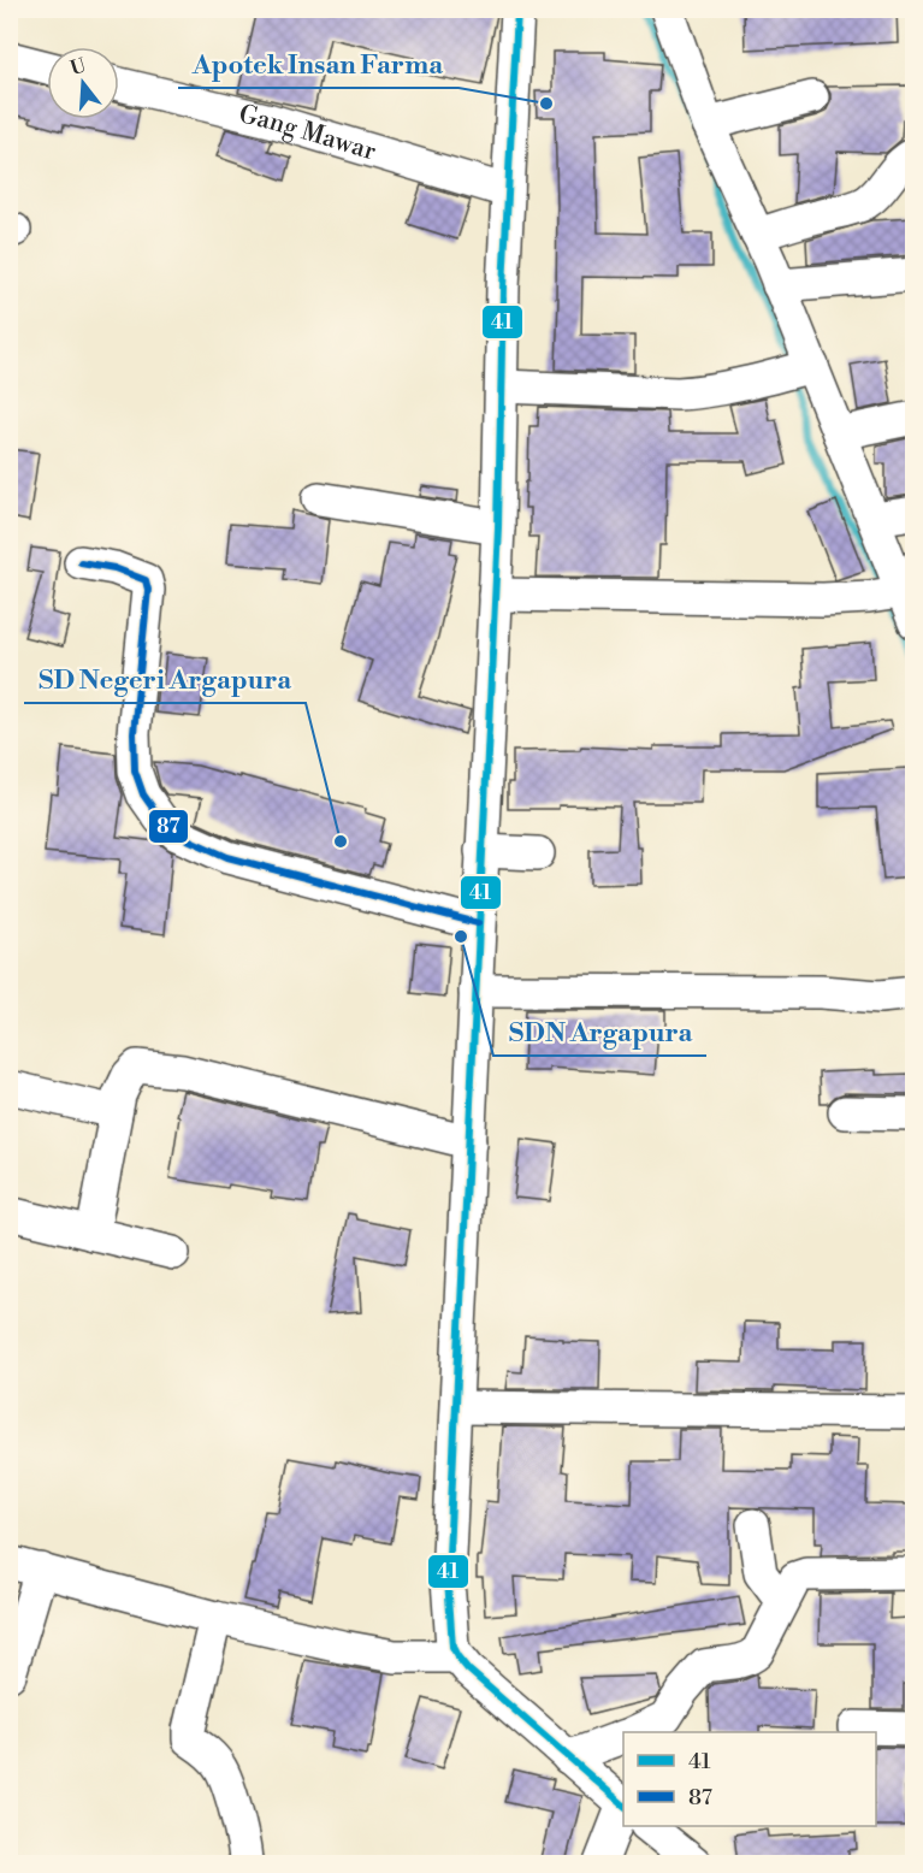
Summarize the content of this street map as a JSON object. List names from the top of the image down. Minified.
{"streets":{"street":["Gang Mawar"]},"places":["Apotek Insan Farma","SD Negeri Argapura","SDN Argapura"],"lines":["transit line 41","transit line 87"],"legend":["41","87"],"north":"top"}
